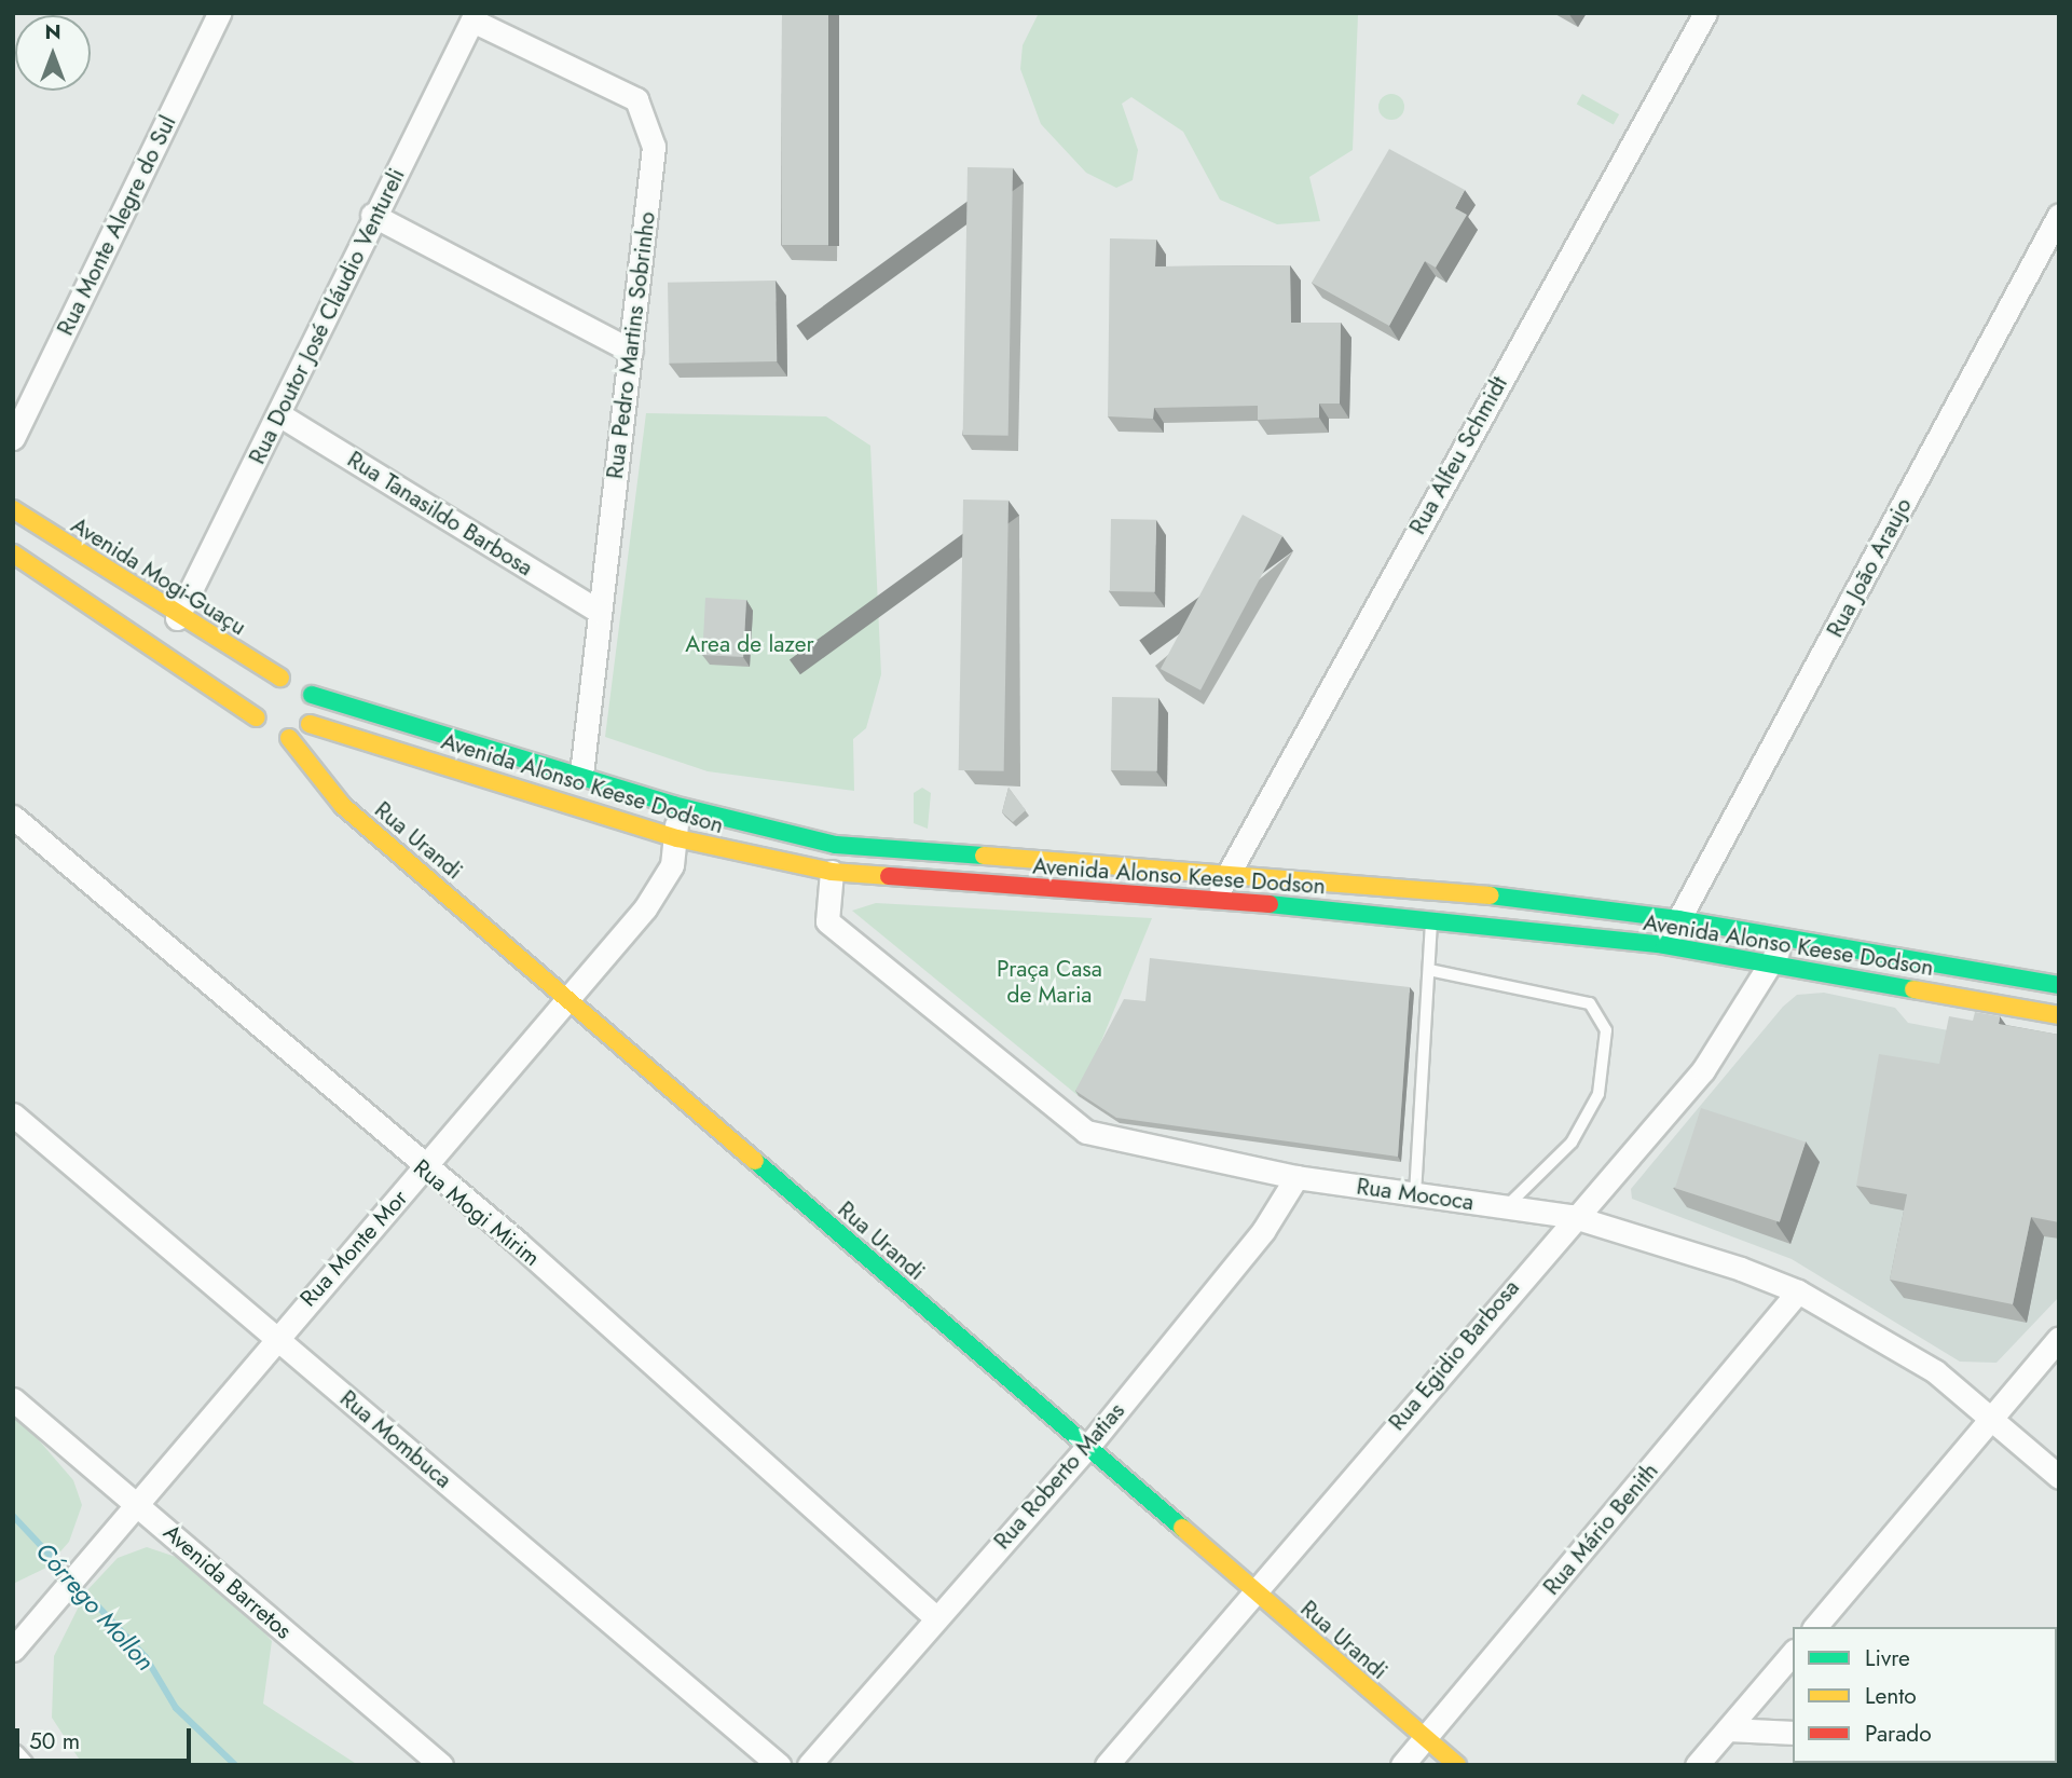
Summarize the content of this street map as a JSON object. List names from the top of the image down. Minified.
{"streets":{"street":["Rua Monte Alegre do Sul","Rua Doutor José Cláudio Ventureli","Rua Pedro Martins Sobrinho","Rua Alfeu Schmidt","Rua Tanasildo Barbosa","Rua João Araujo","Avenida Mogi-Guaçu","Avenida Alonso Keese Dodson","Rua Urandi","Rua Mococa","Rua Mogi Mirim","Rua Monte Mor","Rua Egidio Barbosa","Rua Mombuca","Rua Roberto Matias","Rua Mário Benith","Avenida Barretos"]},"crossings":[["Rua Doutor José Cláudio Ventureli","Rua Pedro Martins Sobrinho"],["Rua Doutor José Cláudio Ventureli","Rua Tanasildo Barbosa"],["Rua Doutor José Cláudio Ventureli","Avenida Mogi-Guaçu"],["Rua Pedro Martins Sobrinho","Rua Tanasildo Barbosa"],["Rua Pedro Martins Sobrinho","Avenida Alonso Keese Dodson"],["Rua Alfeu Schmidt","Avenida Alonso Keese Dodson"],["Rua João Araujo","Avenida Alonso Keese Dodson"],["Avenida Mogi-Guaçu","Avenida Alonso Keese Dodson"],["Avenida Mogi-Guaçu","Rua Urandi"],["Avenida Alonso Keese Dodson","Rua Urandi"],["Avenida Alonso Keese Dodson","Rua Mococa"],["Avenida Alonso Keese Dodson","Rua Monte Mor"],["Avenida Alonso Keese Dodson","Rua Egidio Barbosa"],["Rua Urandi","Rua Monte Mor"],["Rua Urandi","Rua Egidio Barbosa"],["Rua Urandi","Rua Roberto Matias"],["Rua Urandi","Rua Mário Benith"],["Rua Mococa","Rua Egidio Barbosa"],["Rua Mococa","Rua Roberto Matias"],["Rua Mococa","Rua Mário Benith"],["Rua Mogi Mirim","Rua Monte Mor"],["Rua Mogi Mirim","Rua Roberto Matias"],["Rua Monte Mor","Rua Mombuca"],["Rua Monte Mor","Avenida Barretos"]],"water":["Córrego Mollon"],"parks":["Area de lazer","Praça Casa de Maria"],"legend":["Livre","Lento","Parado"],"scale_bar":"50 m","north":"top"}
